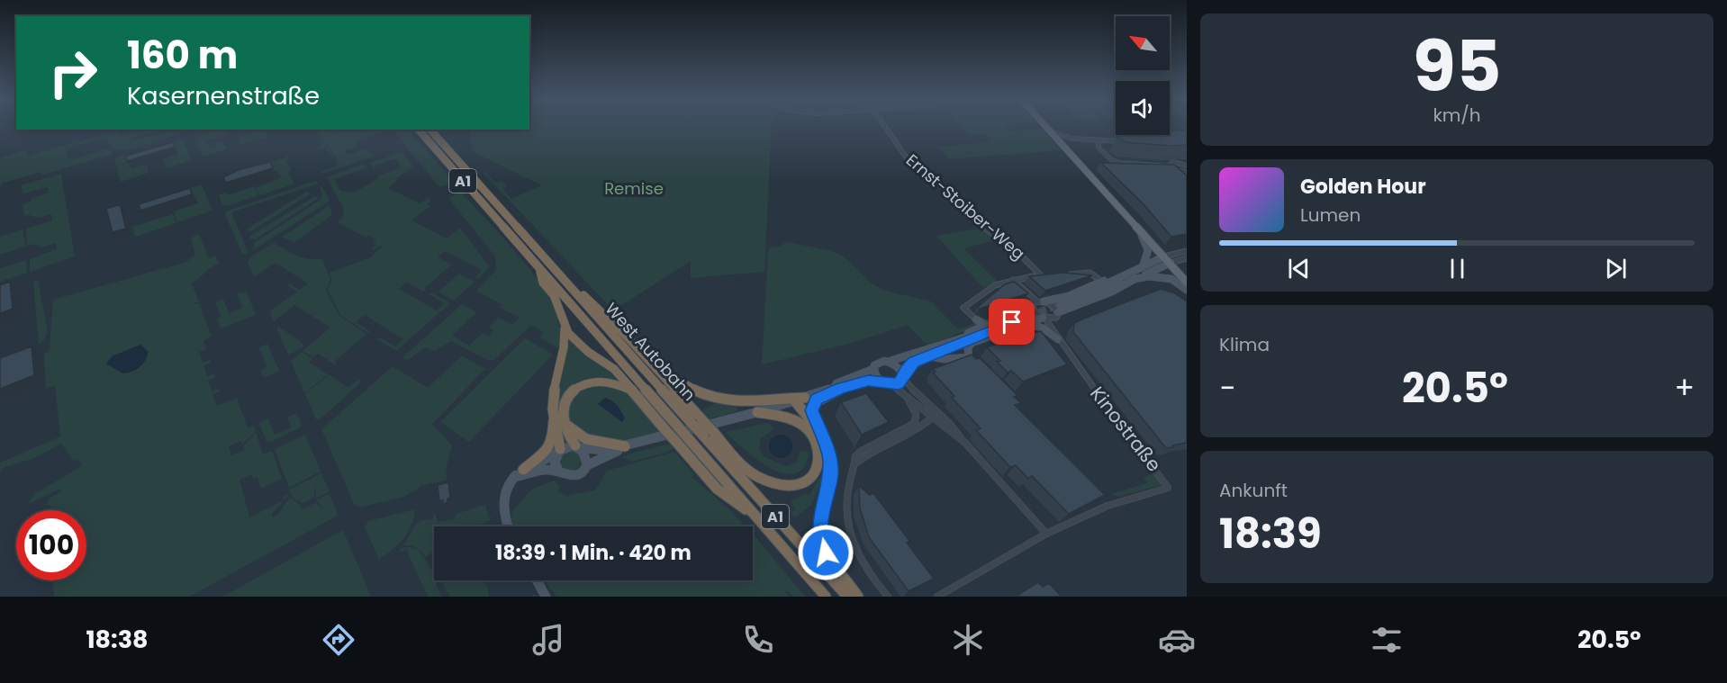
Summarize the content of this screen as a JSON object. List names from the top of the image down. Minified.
{"streets":{"highway":["A1","West Autobahn"],"street":["Ernst-Stoiber-Weg","Kinostraße"]},"parks":["Remise"],"north":"top left","page":{"tile":[["95","km/h"],"Klima",["Ankunft","18:39"]],"turn":["160 m","Kasernenstraße"],"song":["Golden Hour","Lumen"],"heat":["−","20.5°","+"],"limit":"100","trip":"18:39 · 1 Min. · 420 m","tabs":["18:38","20.5°"]}}
